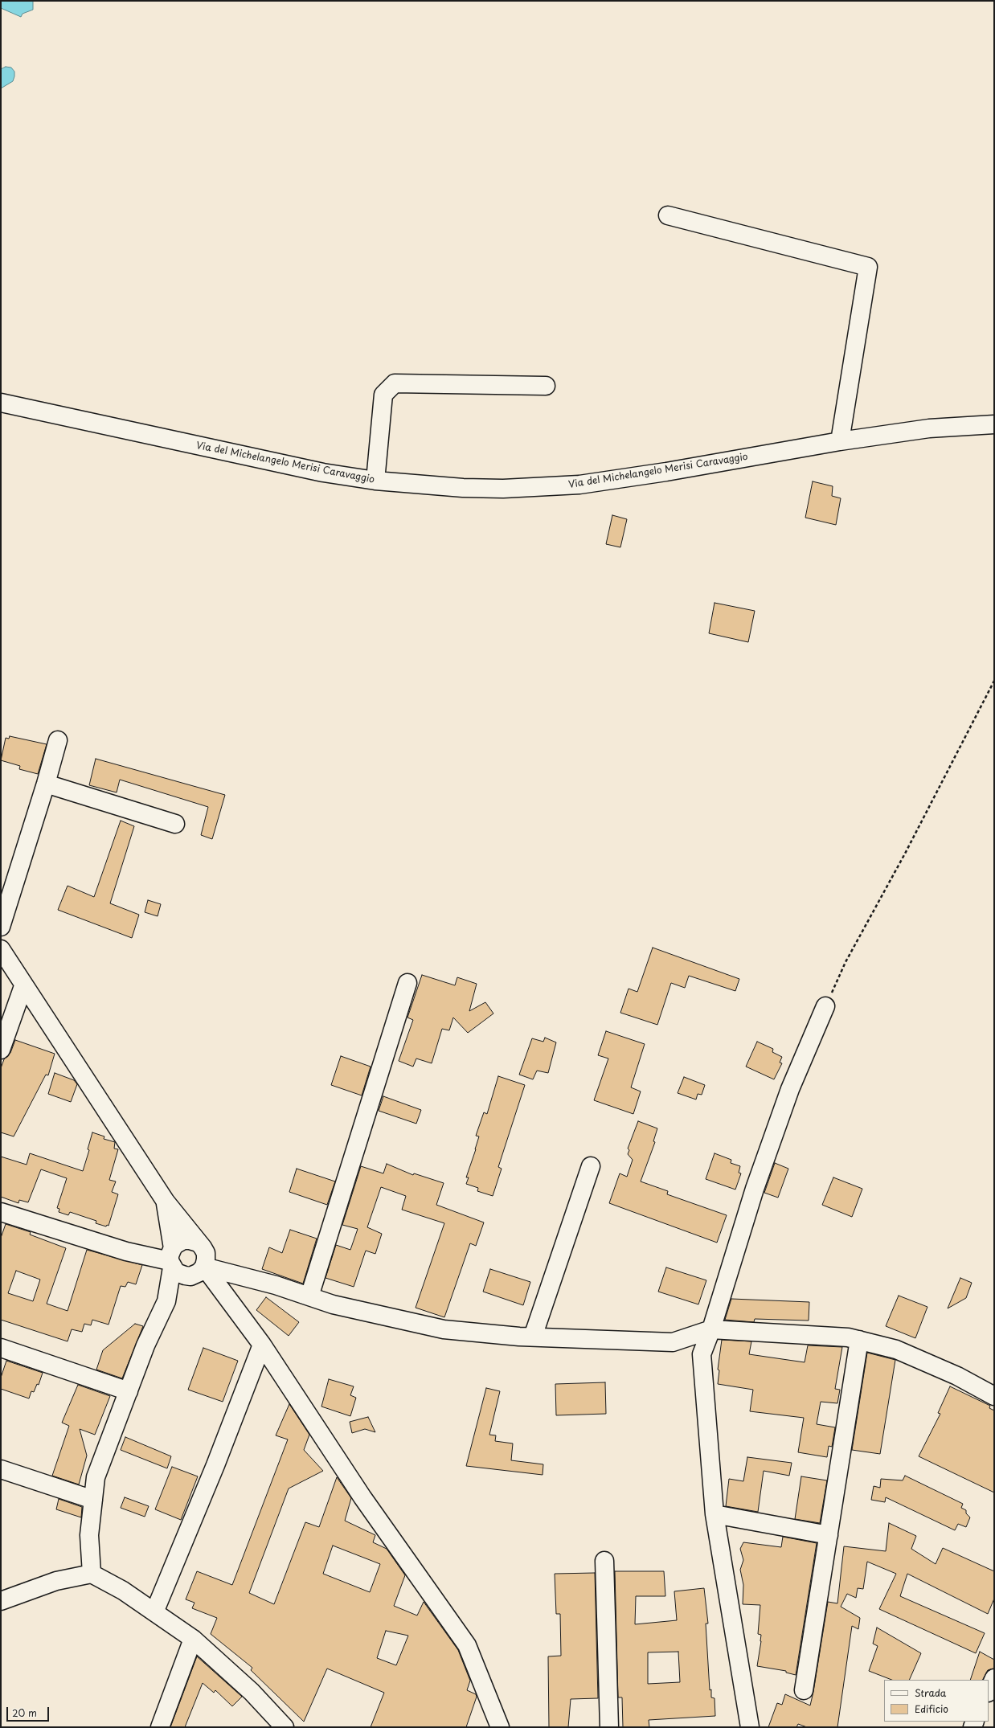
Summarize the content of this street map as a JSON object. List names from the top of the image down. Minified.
{"streets":{"street":["Via del Michelangelo Merisi Caravaggio"]},"legend":["Strada","Edificio"],"scale_bar":"20 m"}
